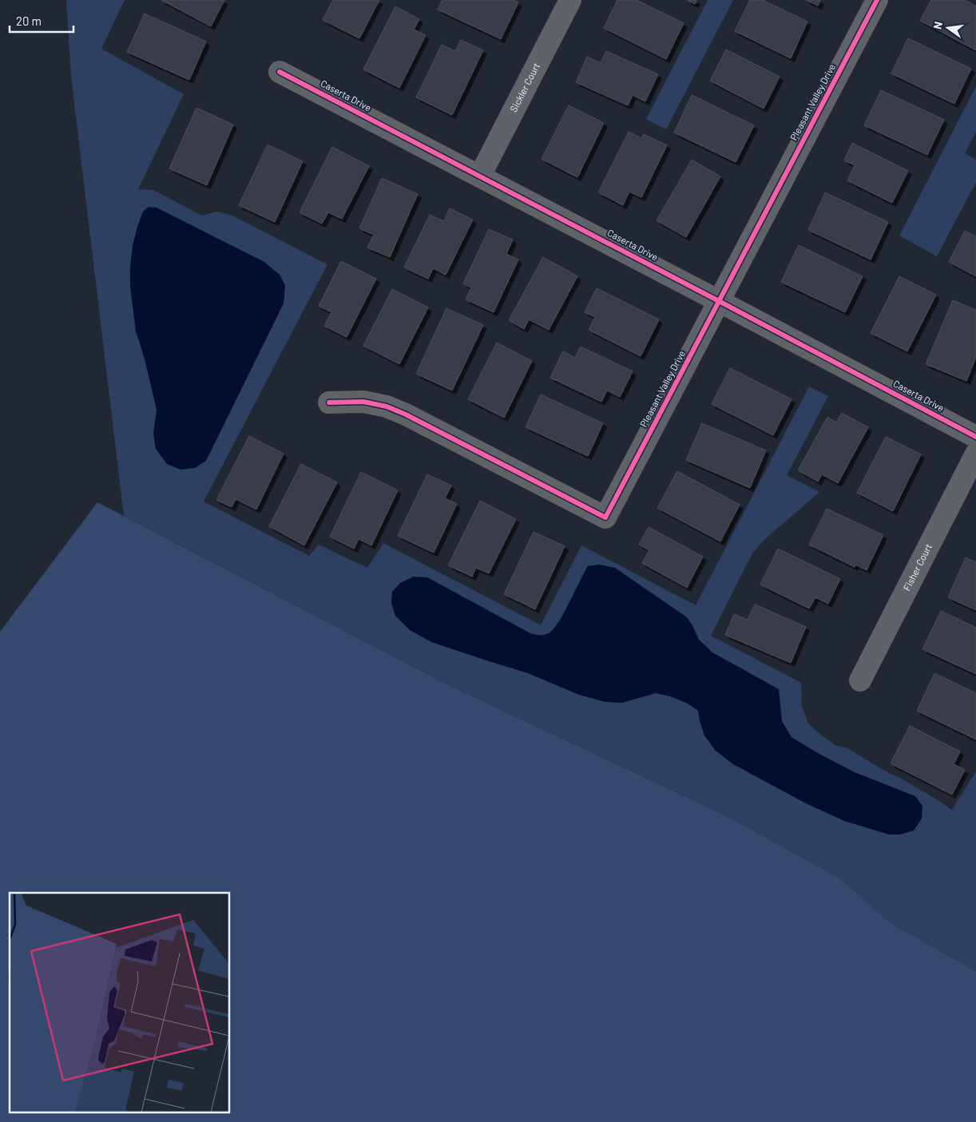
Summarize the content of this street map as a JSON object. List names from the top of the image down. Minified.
{"streets":{"street":["Sickler Court","Caserta Drive","Pleasant Valley Drive","Fisher Court"]},"crossings":[["Sickler Court","Caserta Drive"],["Caserta Drive","Pleasant Valley Drive"]],"scale_bar":"20 m","north":"left"}
